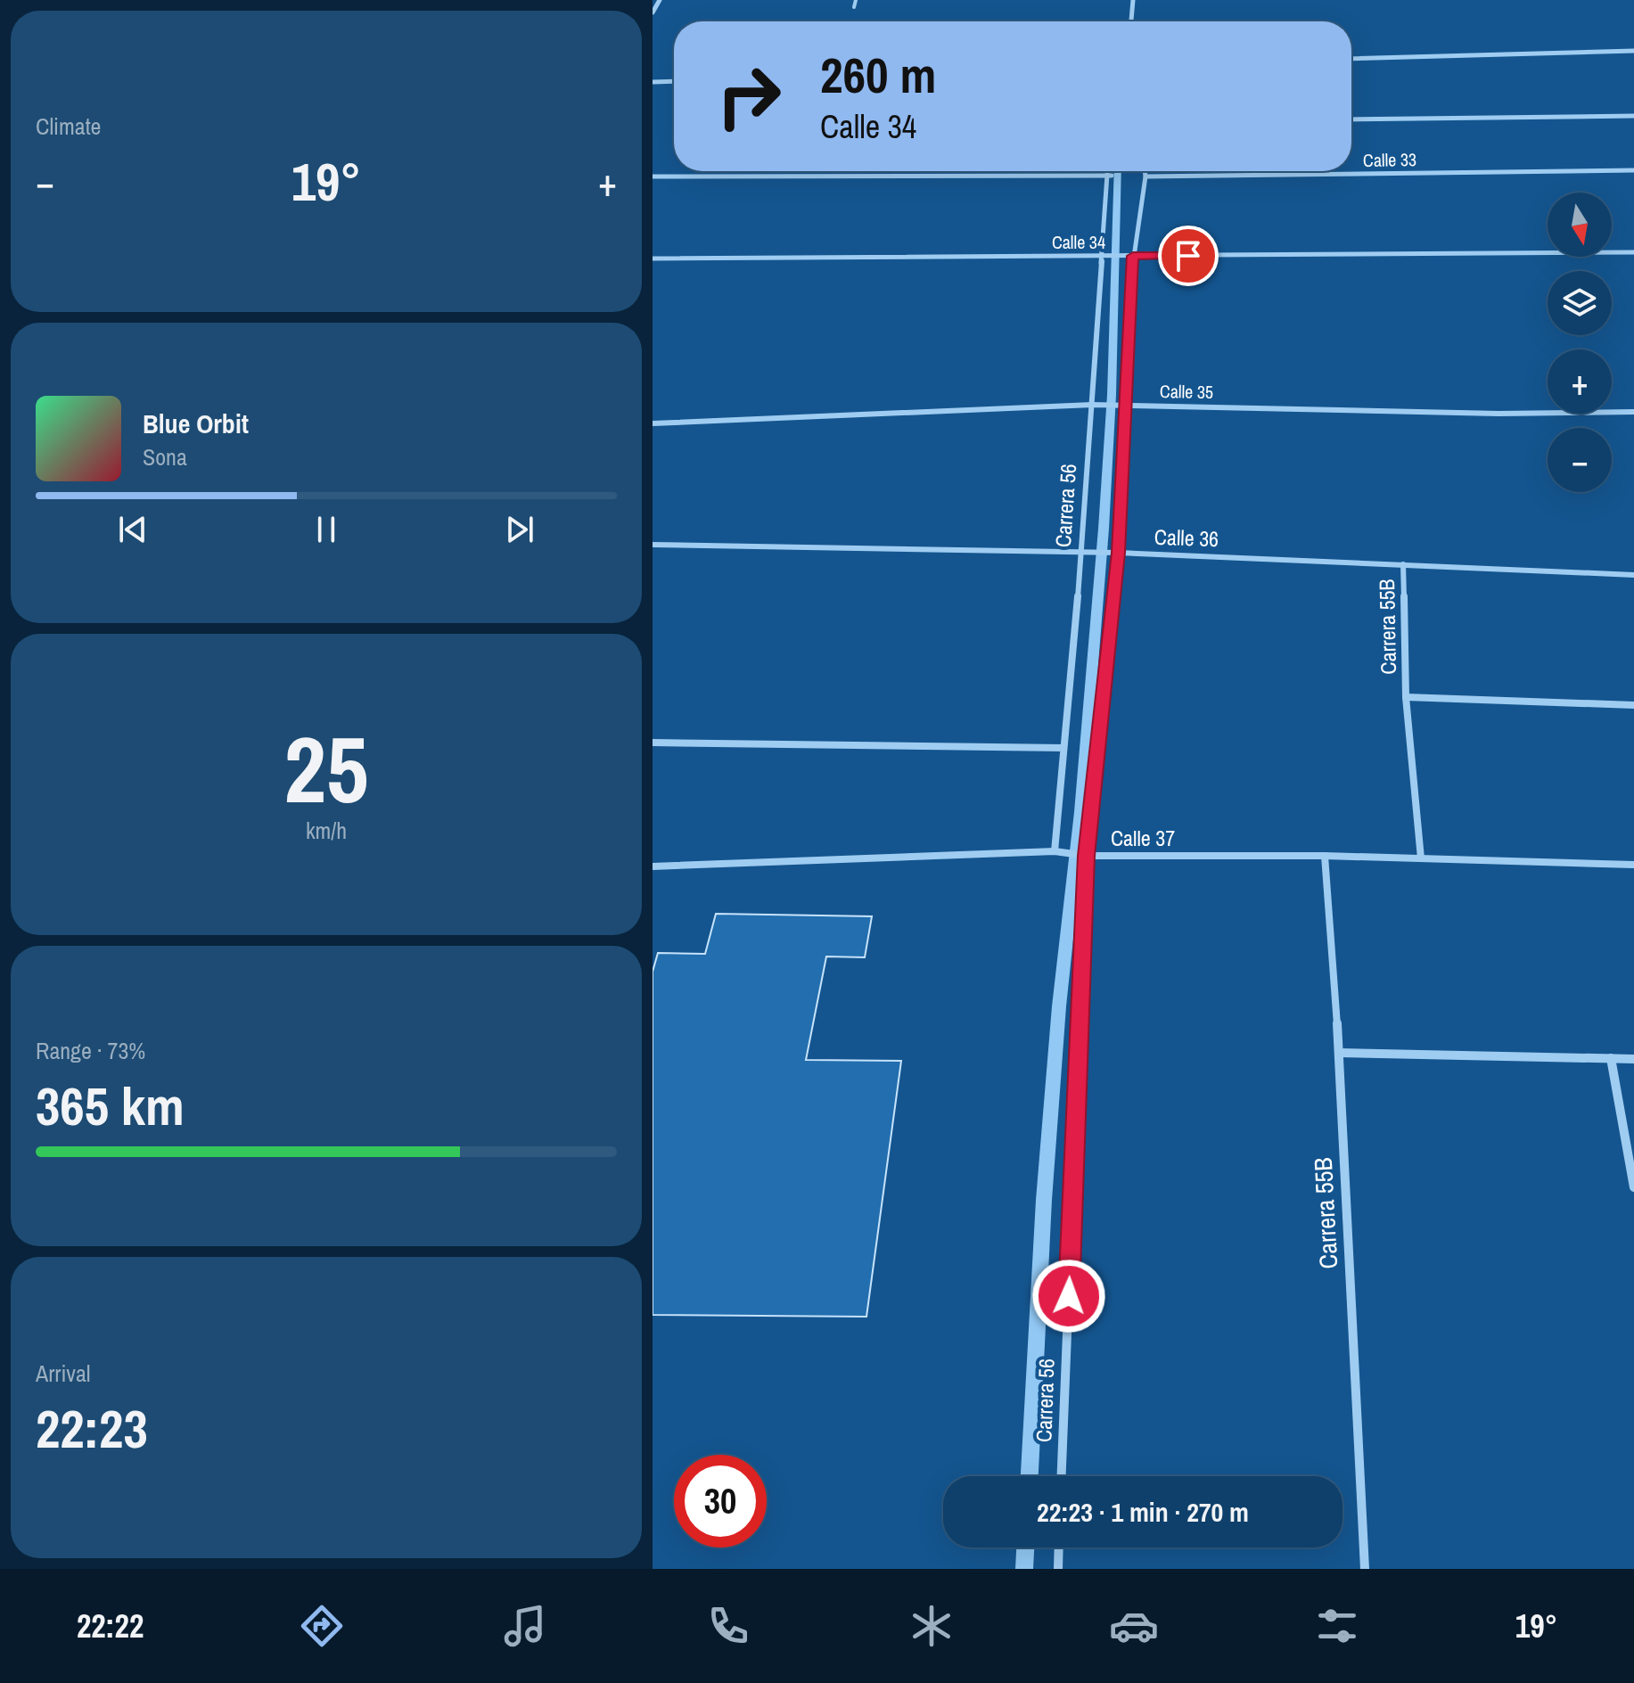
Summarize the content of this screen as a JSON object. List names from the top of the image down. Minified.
{"streets":{"street":["Calle 33","Calle 34","Calle 35","Carrera 56","Calle 36","Carrera 55B","Calle 37"]},"crossings":[["Calle 33","Carrera 56"],["Calle 34","Carrera 56"],["Calle 35","Carrera 56"],["Carrera 56","Calle 36"],["Carrera 56","Calle 37"],["Calle 36","Carrera 55B"],["Carrera 55B","Calle 37"]],"north":"bottom","page":{"tile":["Climate",["25","km/h"],["Range · 73%","365 km"],["Arrival","22:23"]],"turn":["260 m","Calle 34"],"heat":["−","19°","+"],"map_buttons":["+","−"],"song":["Blue Orbit","Sona"],"limit":"30","trip":"22:23 · 1 min · 270 m","tabs":["22:22","19°"]}}
